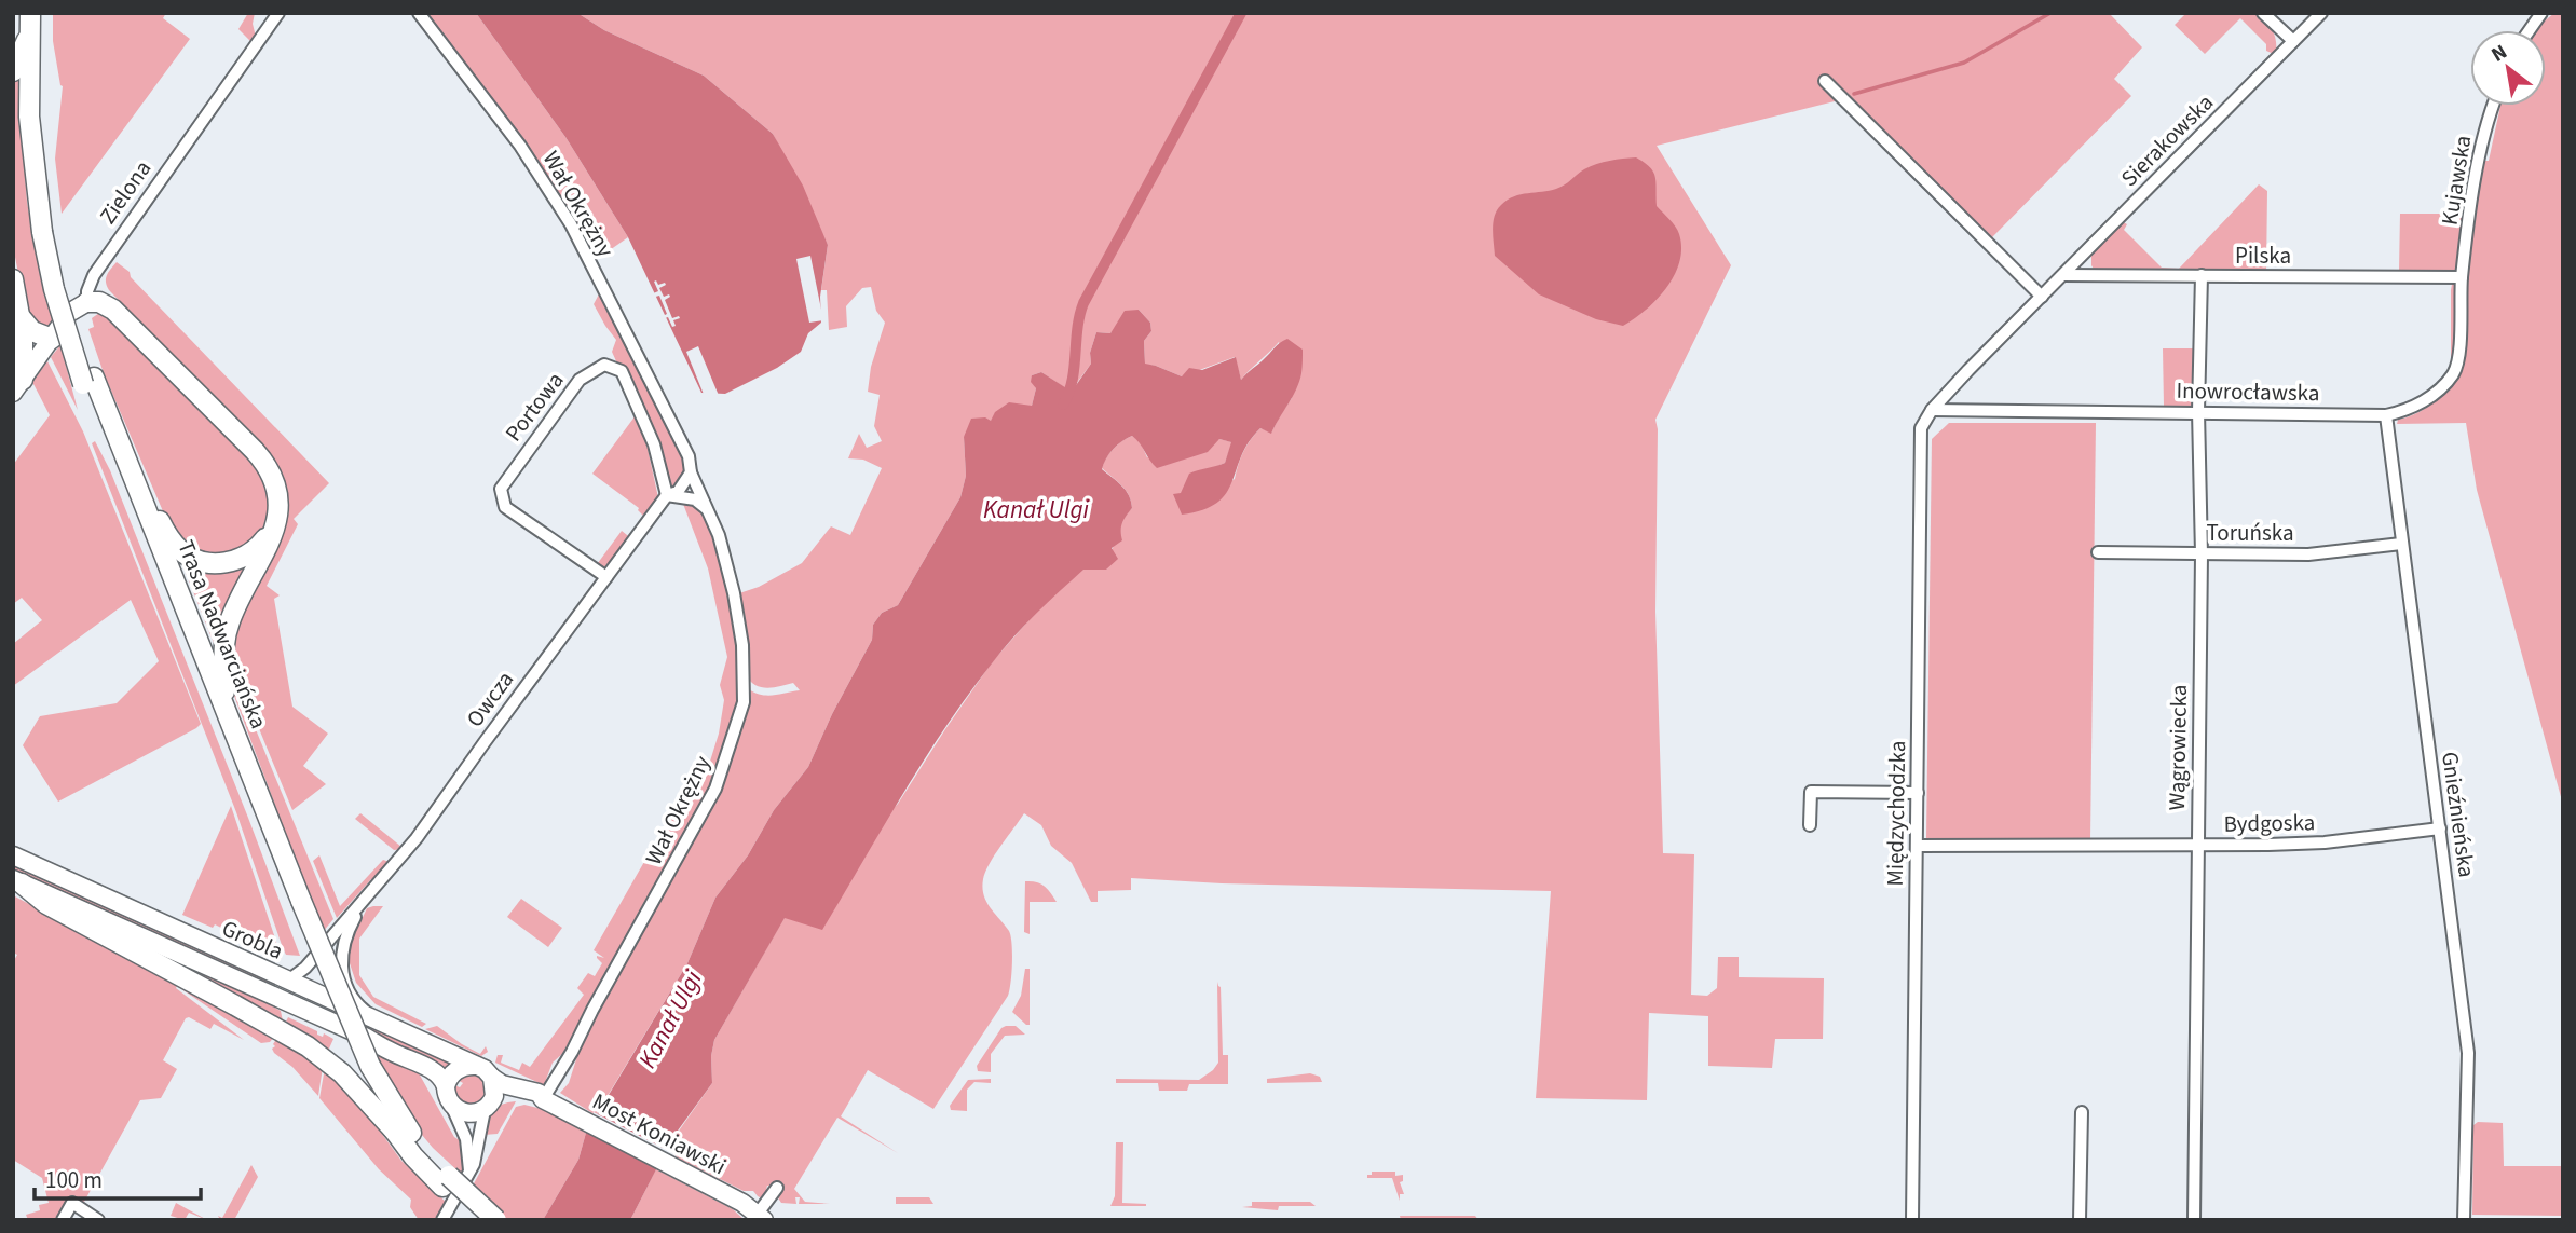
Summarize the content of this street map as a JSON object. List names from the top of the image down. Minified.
{"streets":{"main road":["Zielona","Trasa Nadwarciańska","Grobla","Most Koniawski"],"street":["Sierakowska","Kujawska","Wał Okrężny","Pilska","Inowrocławska","Portowa","Toruńska","Owcza","Wągrowiecka","Międzychodzka","Gnieźnieńska","Bydgoska"]},"crossings":[["Sierakowska","Pilska"],["Sierakowska","Inowrocławska"],["Sierakowska","Międzychodzka"],["Kujawska","Pilska"],["Kujawska","Inowrocławska"],["Wał Okrężny","Most Koniawski"],["Pilska","Inowrocławska"],["Pilska","Wągrowiecka"],["Inowrocławska","Wągrowiecka"],["Inowrocławska","Międzychodzka"],["Inowrocławska","Gnieźnieńska"],["Portowa","Owcza"],["Toruńska","Wągrowiecka"],["Toruńska","Gnieźnieńska"],["Owcza","Grobla"],["Wągrowiecka","Bydgoska"],["Międzychodzka","Bydgoska"],["Gnieźnieńska","Bydgoska"]],"water":["Kanał Ulgi"],"scale_bar":"100 m","north":"top left"}
